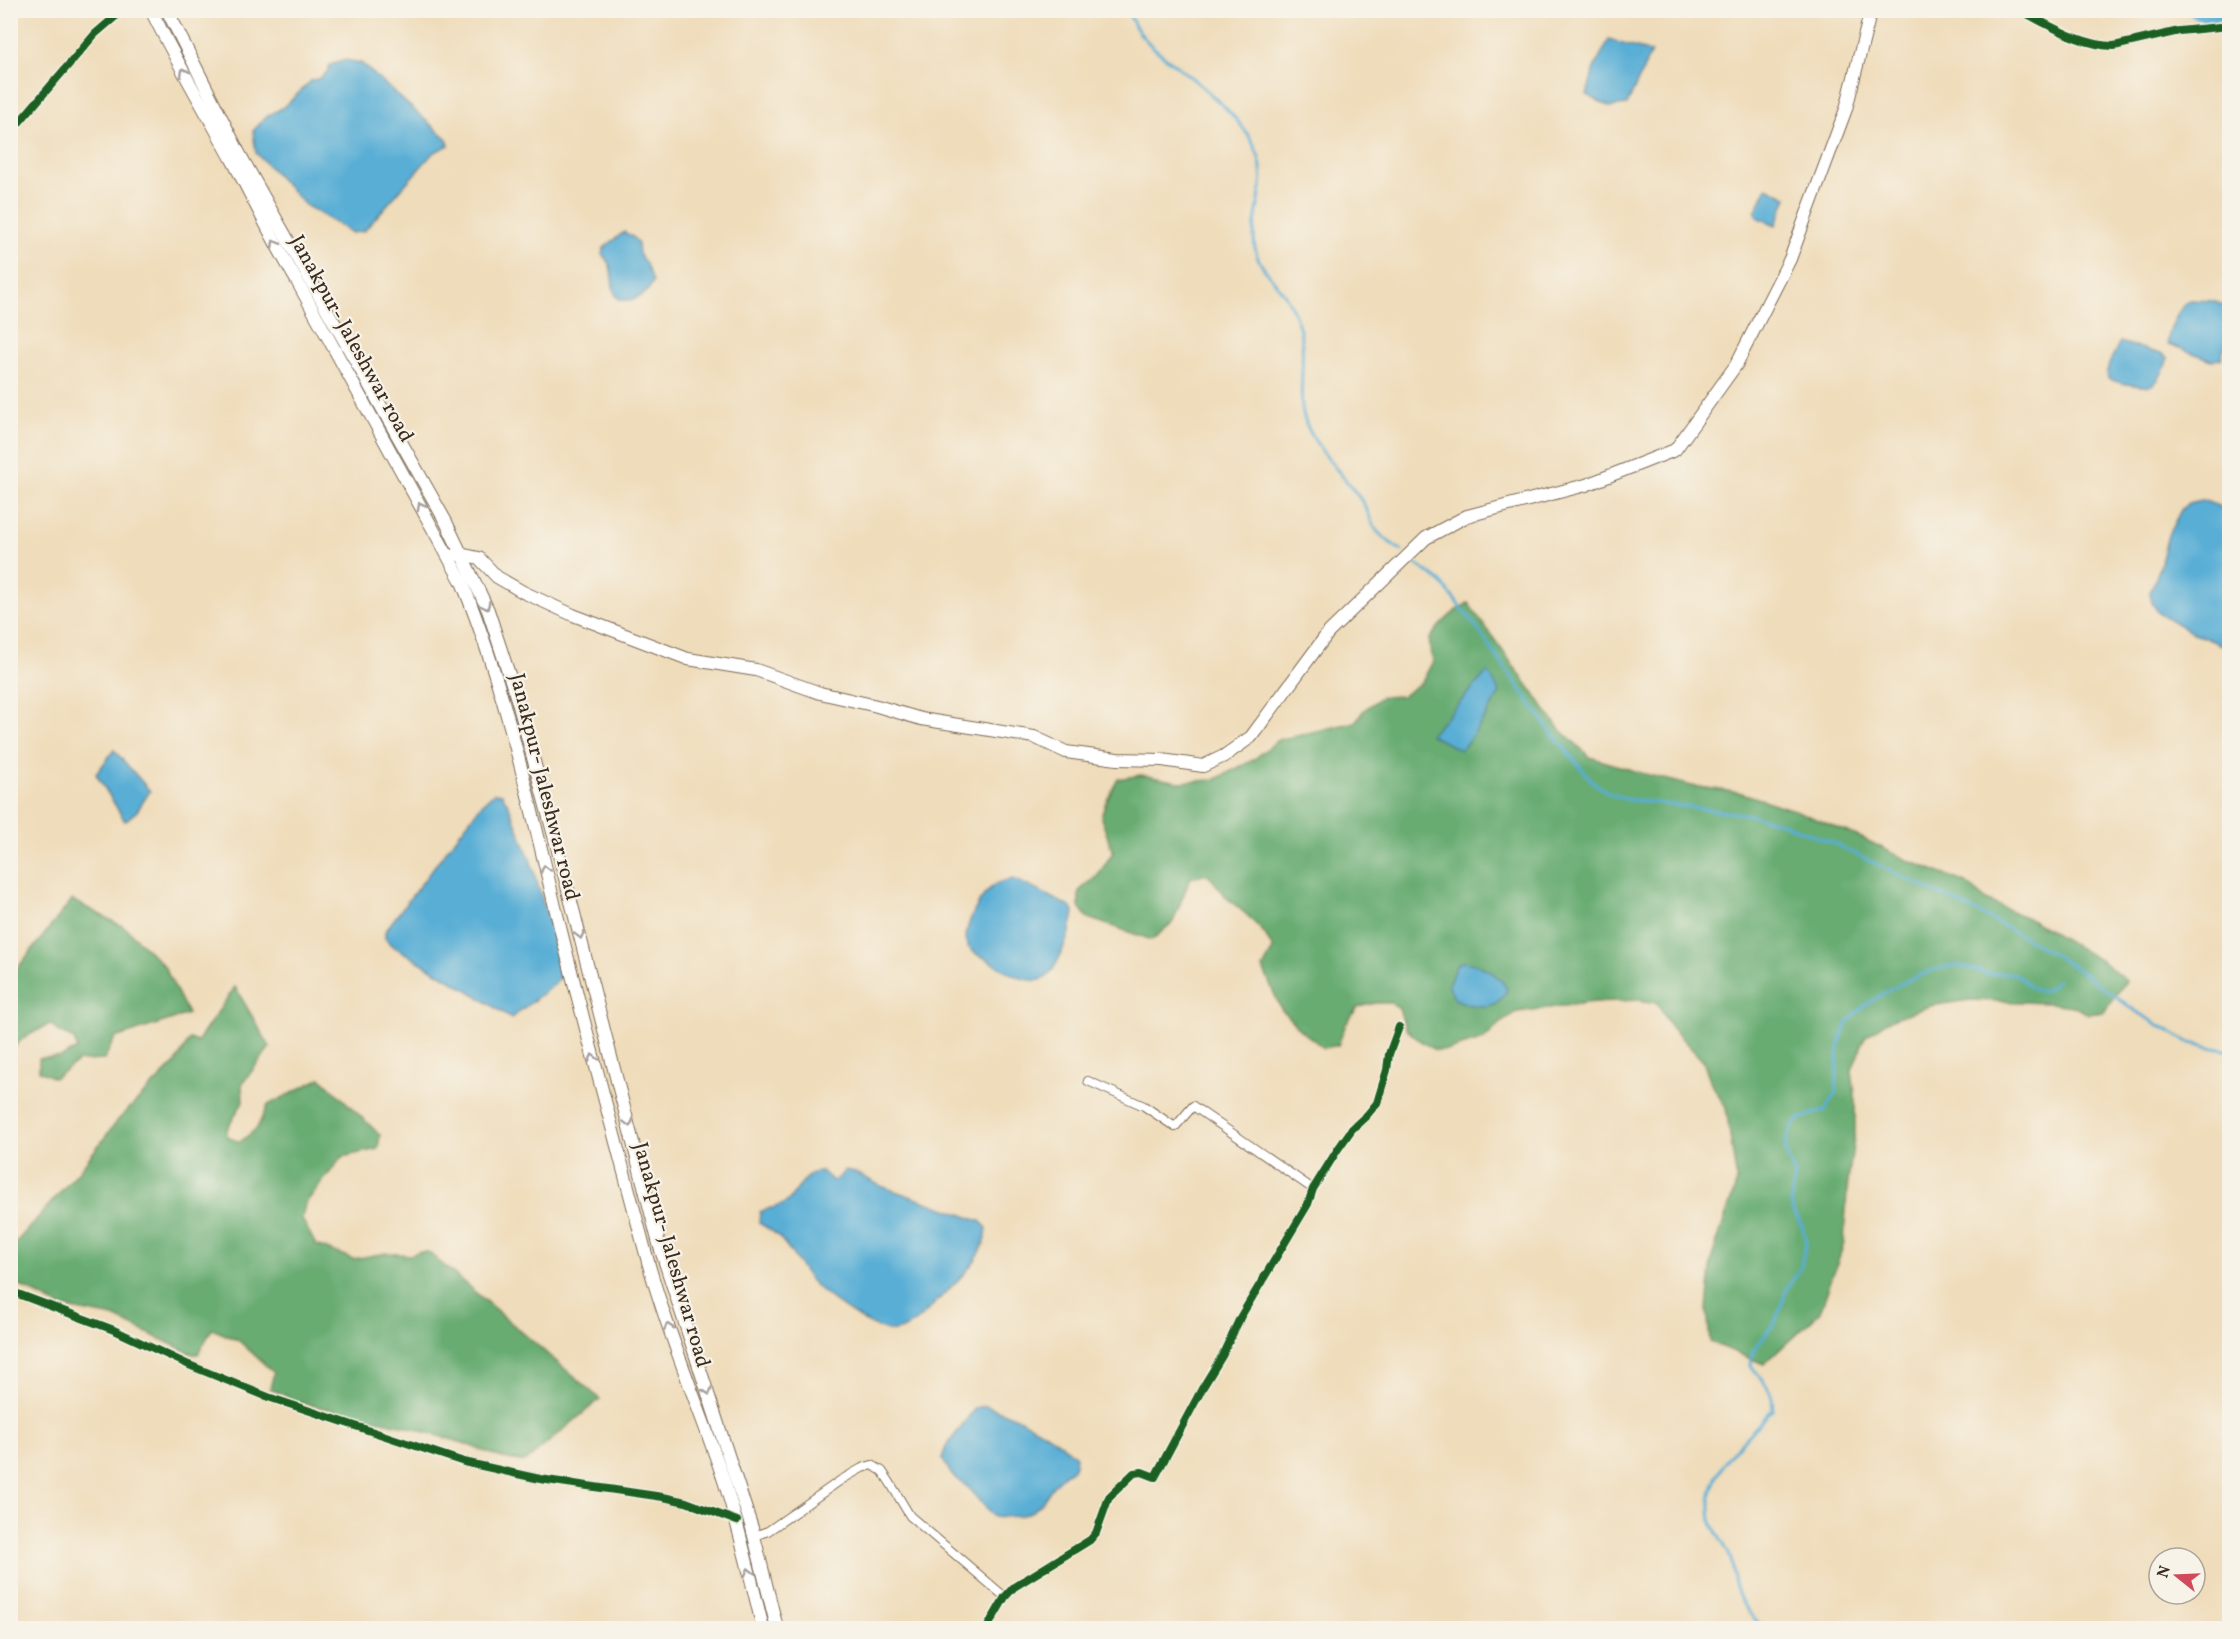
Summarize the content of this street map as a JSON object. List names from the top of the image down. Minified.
{"streets":{"main road":["Janakpur- Jaleshwar road"]},"north":"left"}
